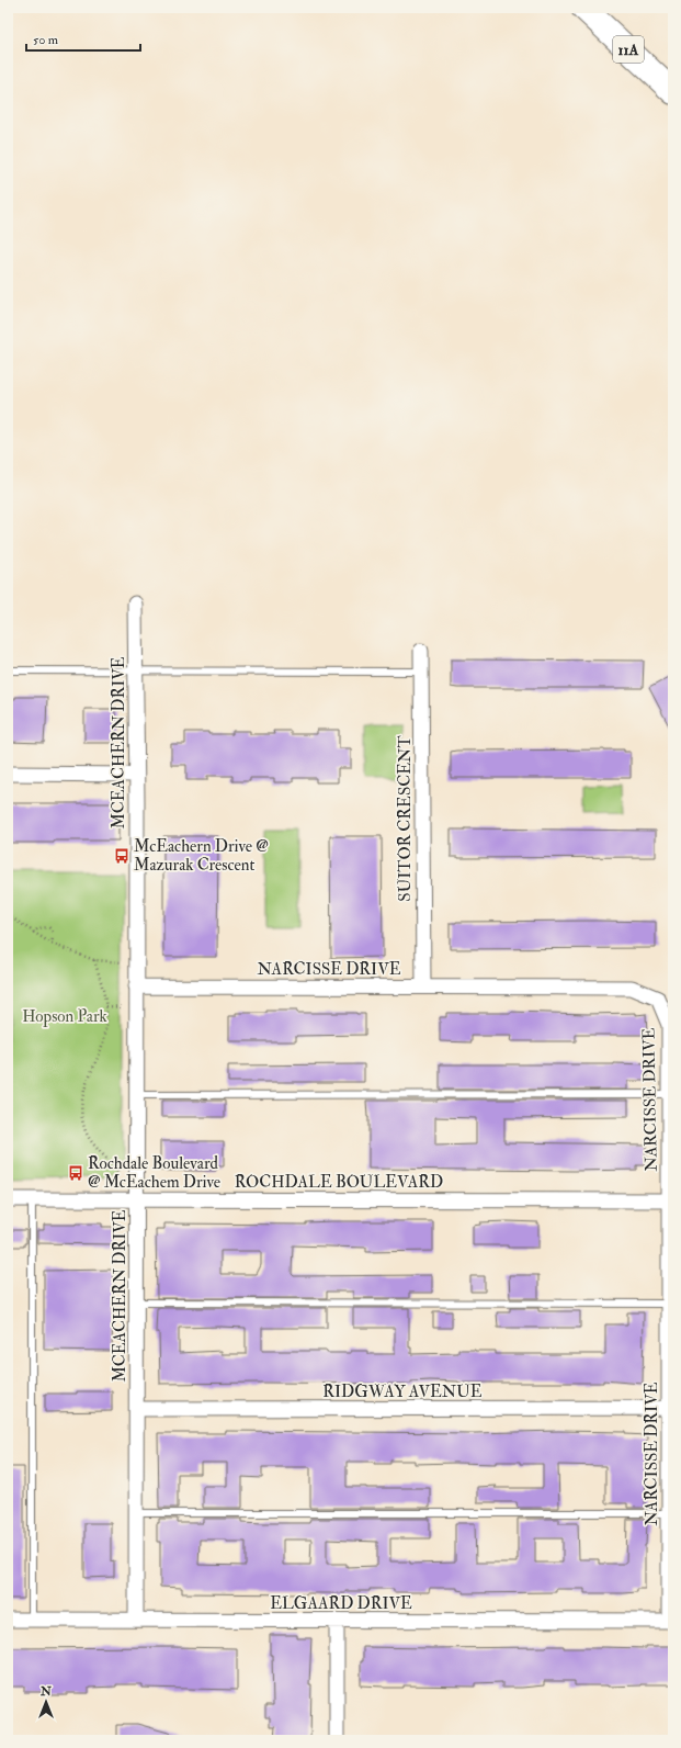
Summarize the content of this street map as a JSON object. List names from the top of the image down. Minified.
{"streets":{"highway":["11A"],"street":["MCEACHERN DRIVE","SUITOR CRESCENT","NARCISSE DRIVE","ROCHDALE BOULEVARD","RIDGWAY AVENUE","ELGAARD DRIVE"]},"crossings":[["MCEACHERN DRIVE","NARCISSE DRIVE"],["MCEACHERN DRIVE","ROCHDALE BOULEVARD"],["MCEACHERN DRIVE","RIDGWAY AVENUE"],["MCEACHERN DRIVE","ELGAARD DRIVE"],["SUITOR CRESCENT","NARCISSE DRIVE"],["NARCISSE DRIVE","ROCHDALE BOULEVARD"],["NARCISSE DRIVE","RIDGWAY AVENUE"],["NARCISSE DRIVE","ELGAARD DRIVE"]],"parks":["Hopson Park"],"places":{"bus stop":["McEachern Drive @ Mazurak Crescent","Rochdale Boulevard @ McEachem Drive"]},"scale_bar":"50 m","north":"top"}
